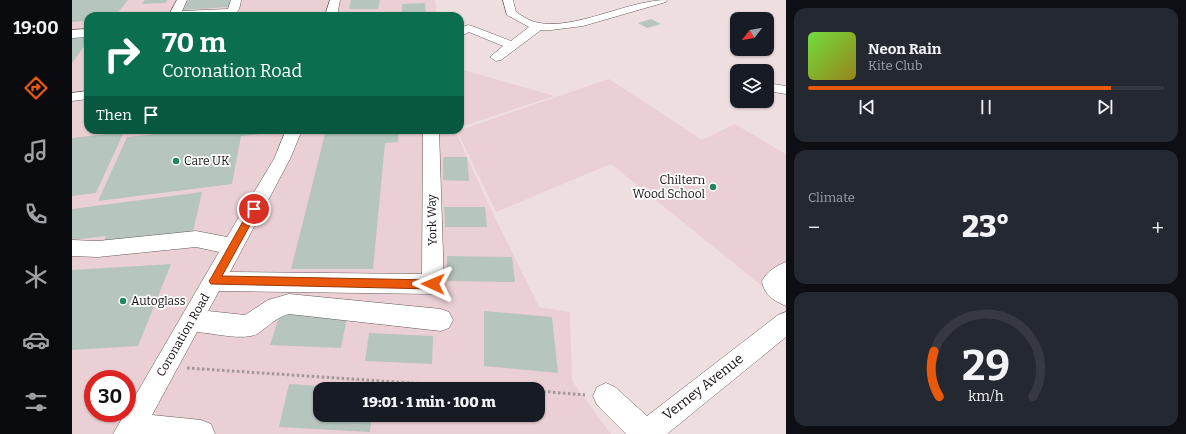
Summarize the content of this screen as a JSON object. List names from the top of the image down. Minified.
{"streets":{"street":["York Way","Coronation Road","Verney Avenue"]},"crossings":[["York Way","Coronation Road"]],"places":["Care UK","Chiltern Wood School","Autoglass"],"north":"bottom left","page":{"tabs":"19:00","turn":["70 m","Coronation Road"],"song":["Neon Rain","Kite Club"],"then":"Then","tile":"Climate","heat":["−","23°","+"],"limit":"30","trip":"19:01 · 1 min · 100 m","gauge":["29","km/h"]}}
